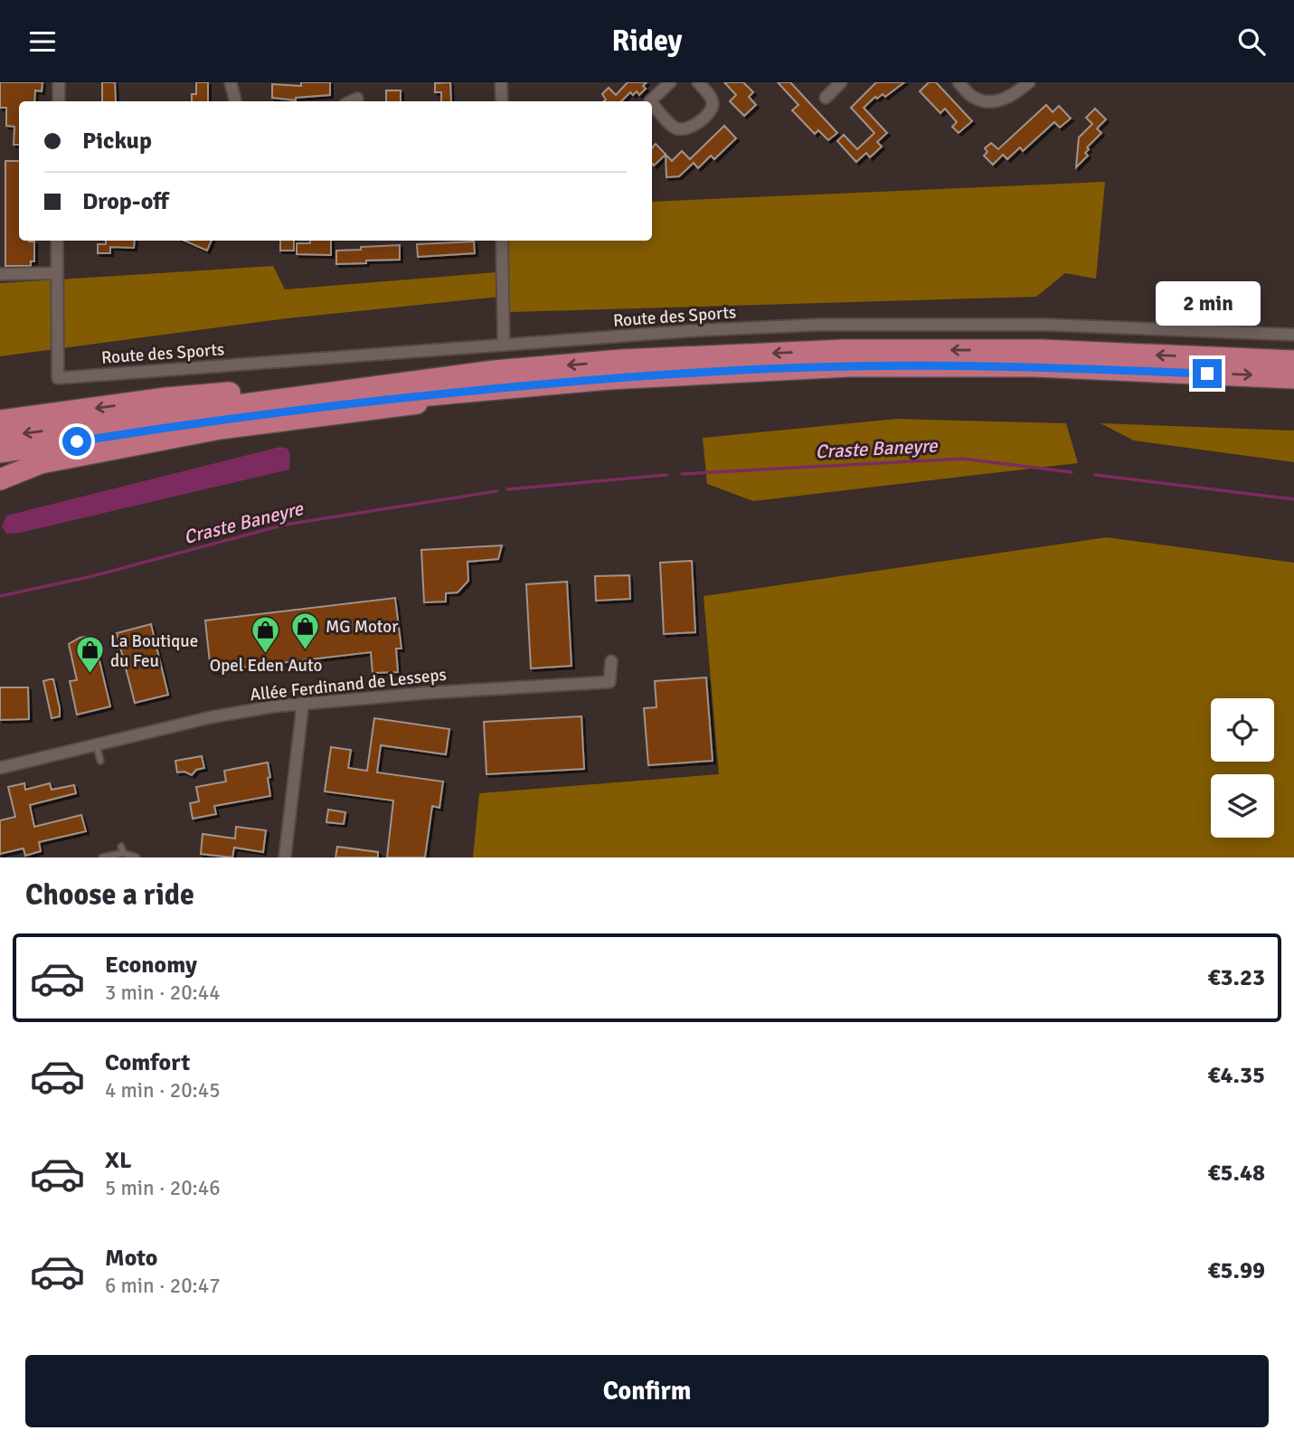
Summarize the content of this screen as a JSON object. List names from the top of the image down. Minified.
{"streets":{"street":["Route des Sports","Allée Ferdinand de Lesseps"]},"water":["Craste Baneyre"],"places":{"shop":["MG Motor","Opel Eden Auto","La Boutique du Feu"]},"page":{"header":"Ridey","banner":["Pickup","Drop-off"],"bubble":"2 min","heading":"Choose a ride","list":[{"name":"Economy","note":"3 min · 20:44","value":"€3.23"},{"name":"Comfort","note":"4 min · 20:45","value":"€4.35"},{"name":"XL","note":"5 min · 20:46","value":"€5.48"},{"name":"Moto","note":"6 min · 20:47","value":"€5.99"}],"buttons":"Confirm"}}
